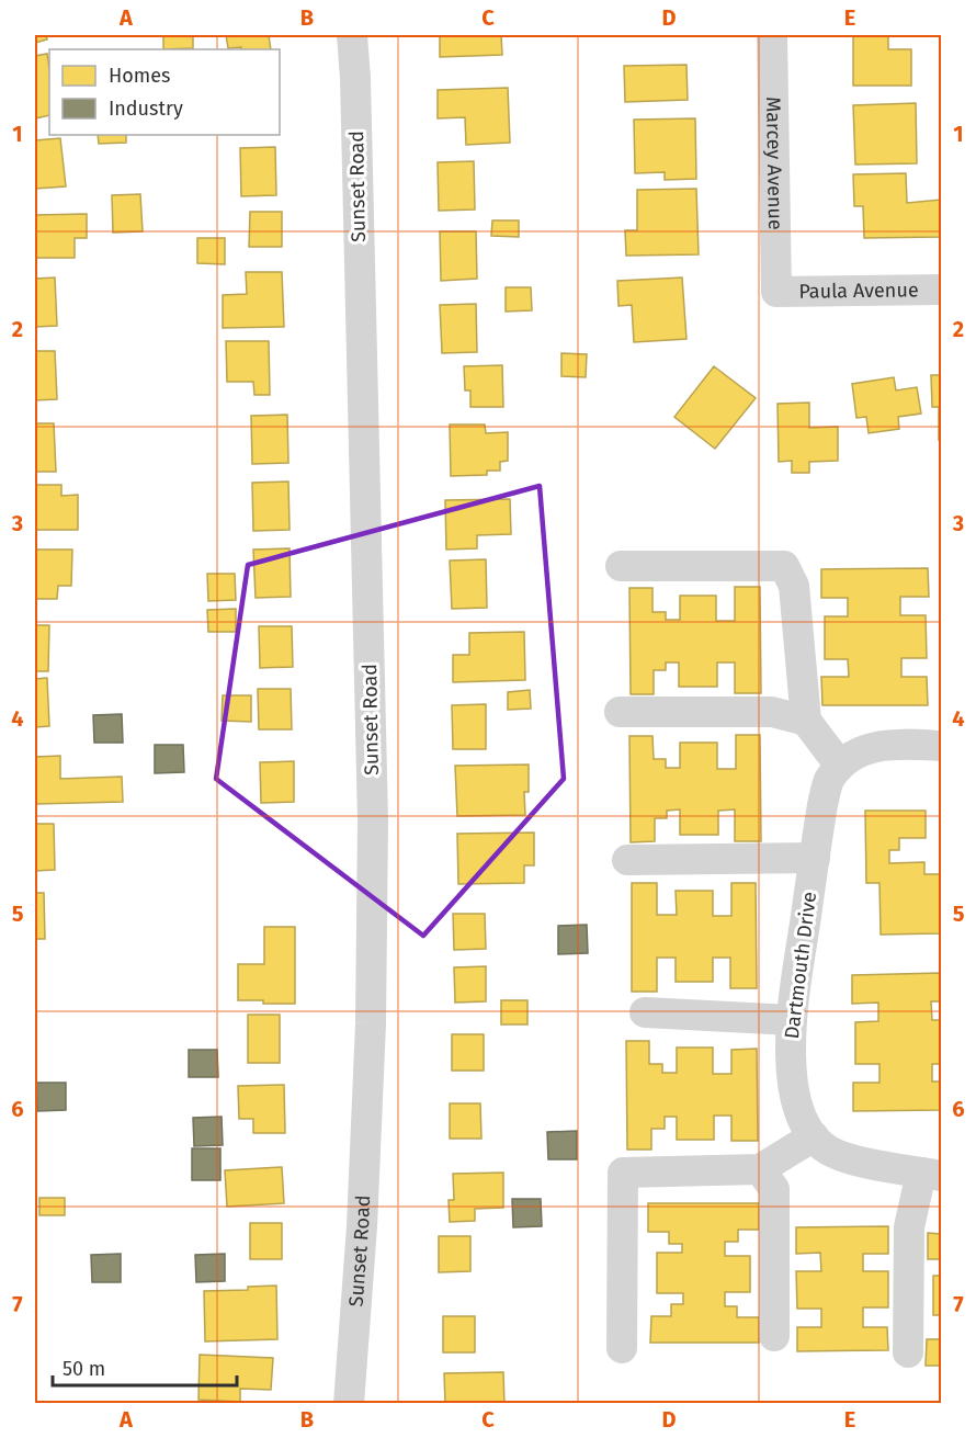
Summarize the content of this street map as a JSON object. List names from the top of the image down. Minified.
{"streets":{"street":["Marcey Avenue","Sunset Road","Paula Avenue","Dartmouth Drive"]},"crossings":[["Marcey Avenue","Paula Avenue"]],"legend":["Homes","Industry"],"scale_bar":"50 m","grid":{"columns":["A","B","C","D","E"],"rows":["1","2","3","4","5","6","7"]}}
